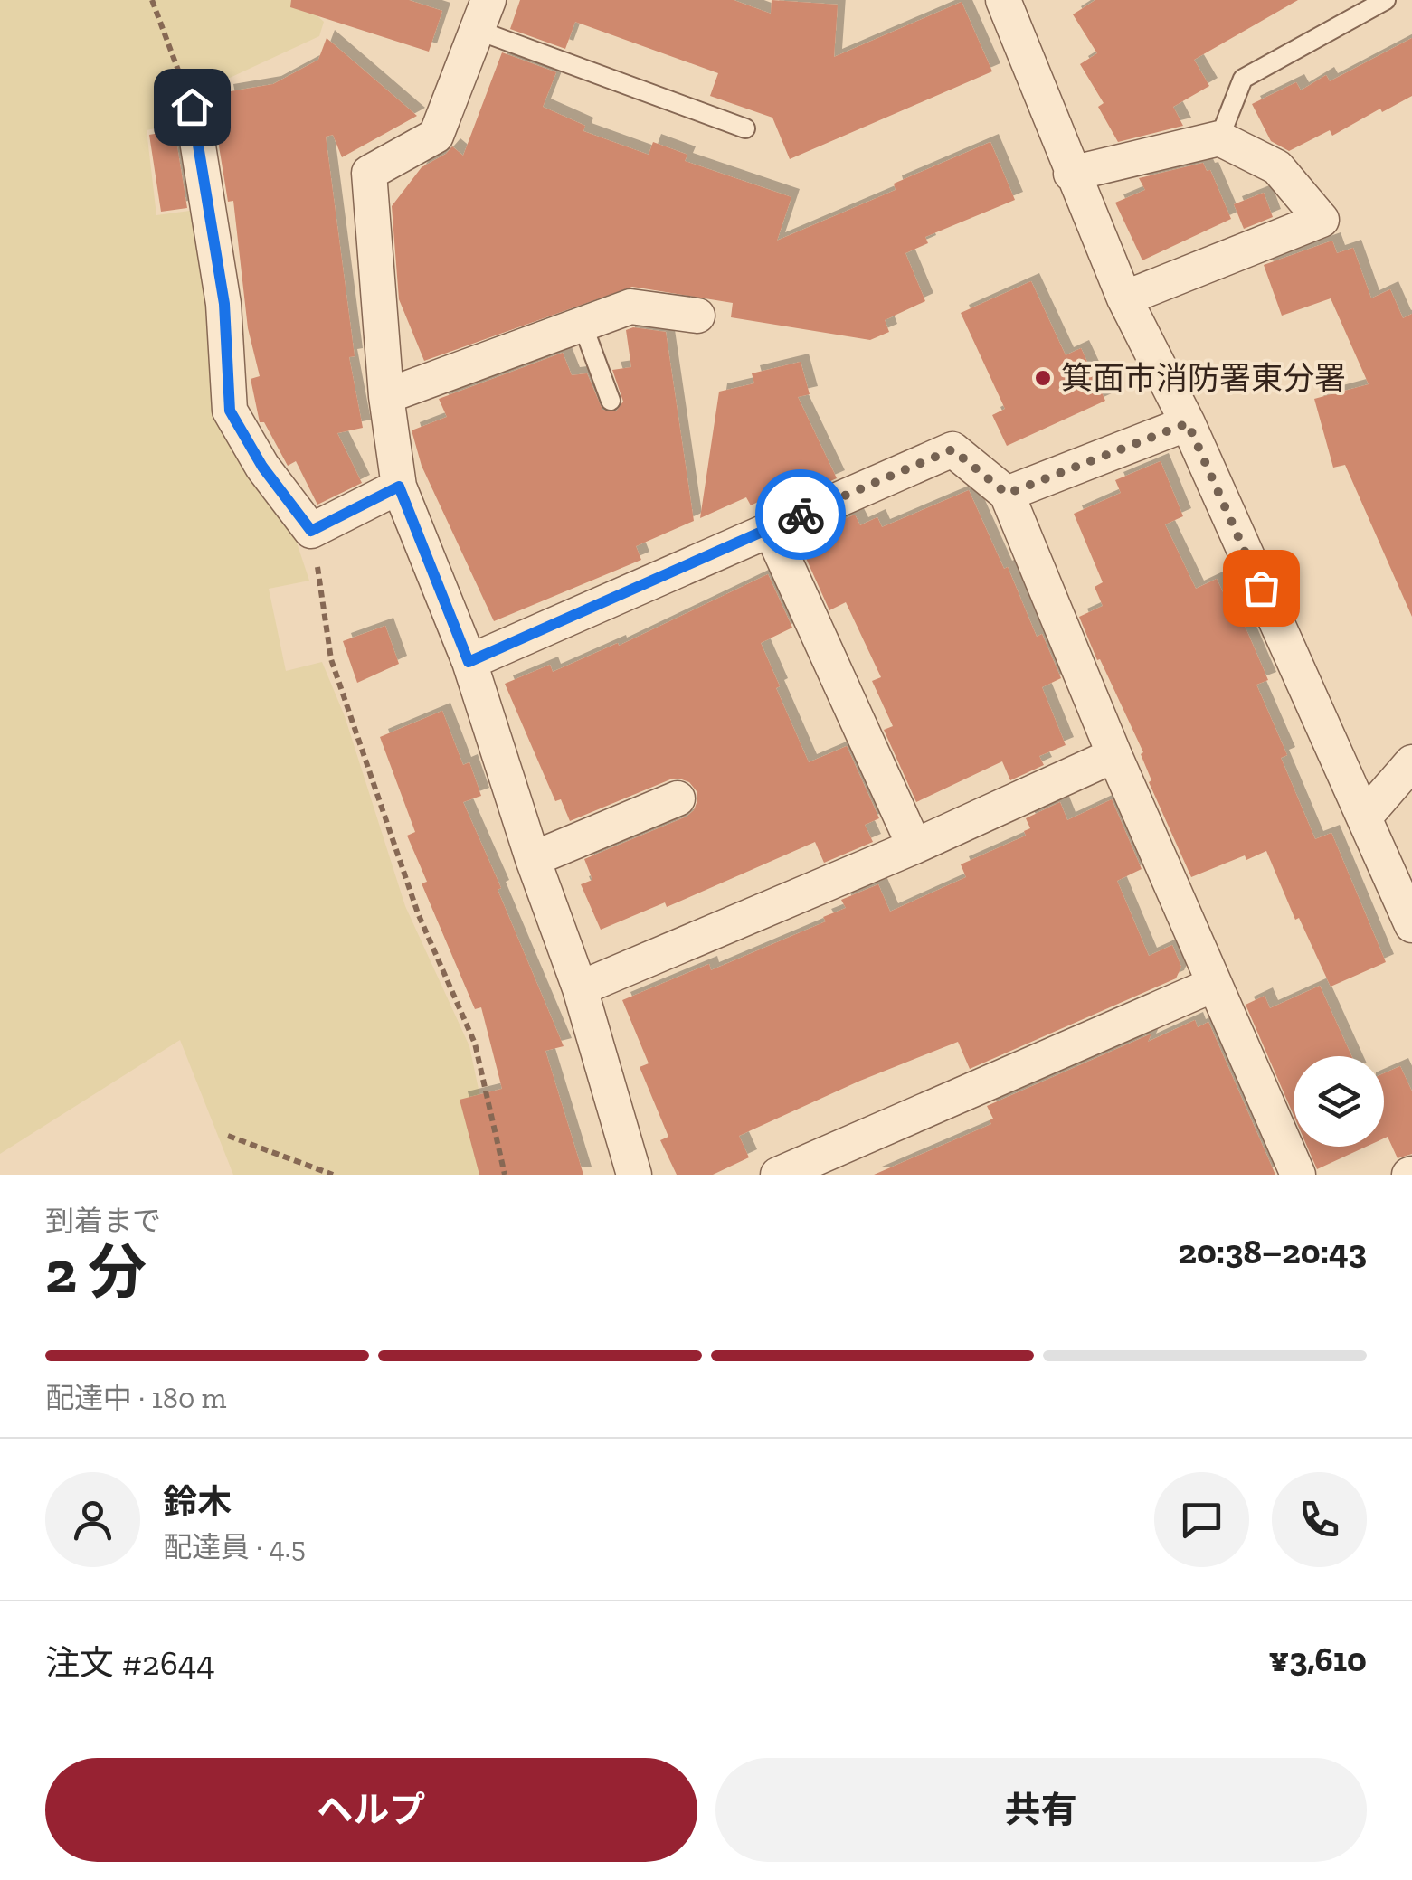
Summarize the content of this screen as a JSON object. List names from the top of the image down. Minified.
{"places":["箕面市消防署東分署"],"page":{"heading":["2 分","到着まで","20:38–20:43"],"panel":["鈴木","配達員 · 4.5","注文 #2644","¥3,610"],"bar":"配達中 · 180 m","buttons":["ヘルプ","共有"]}}
